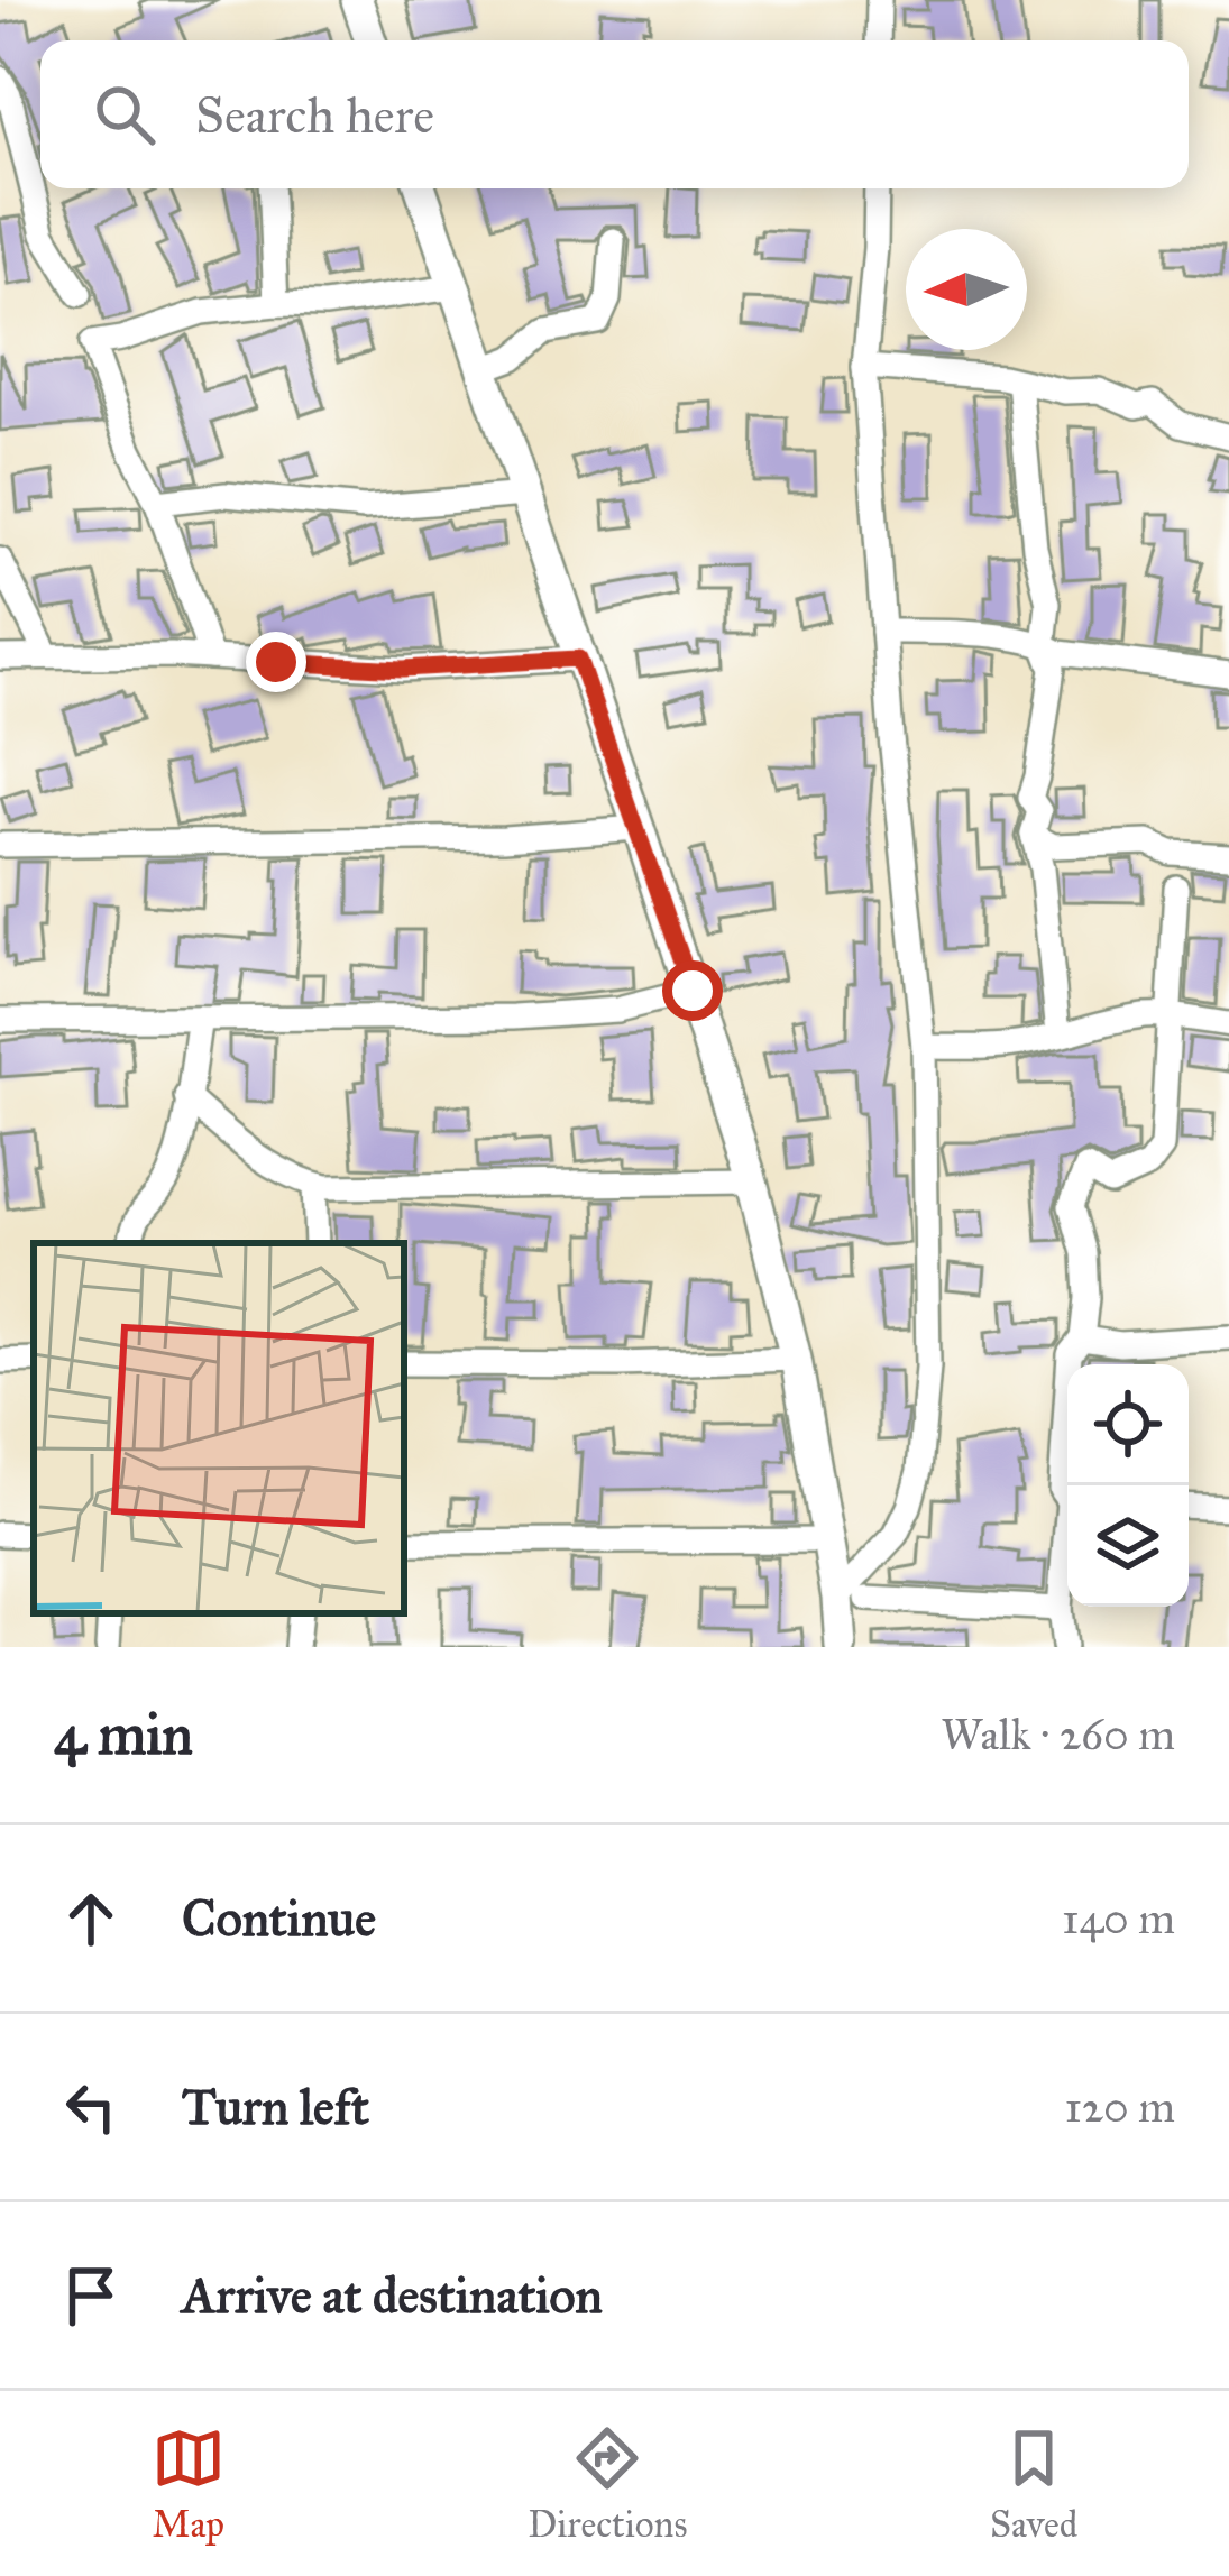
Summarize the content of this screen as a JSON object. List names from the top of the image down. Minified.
{"north":"left","page":{"search":"Search here","heading":["4 min","Walk · 260 m"],"list":[["Continue","140 m"],["Turn left","120 m"],"Arrive at destination"],"nav":["Map","Directions","Saved"]}}
